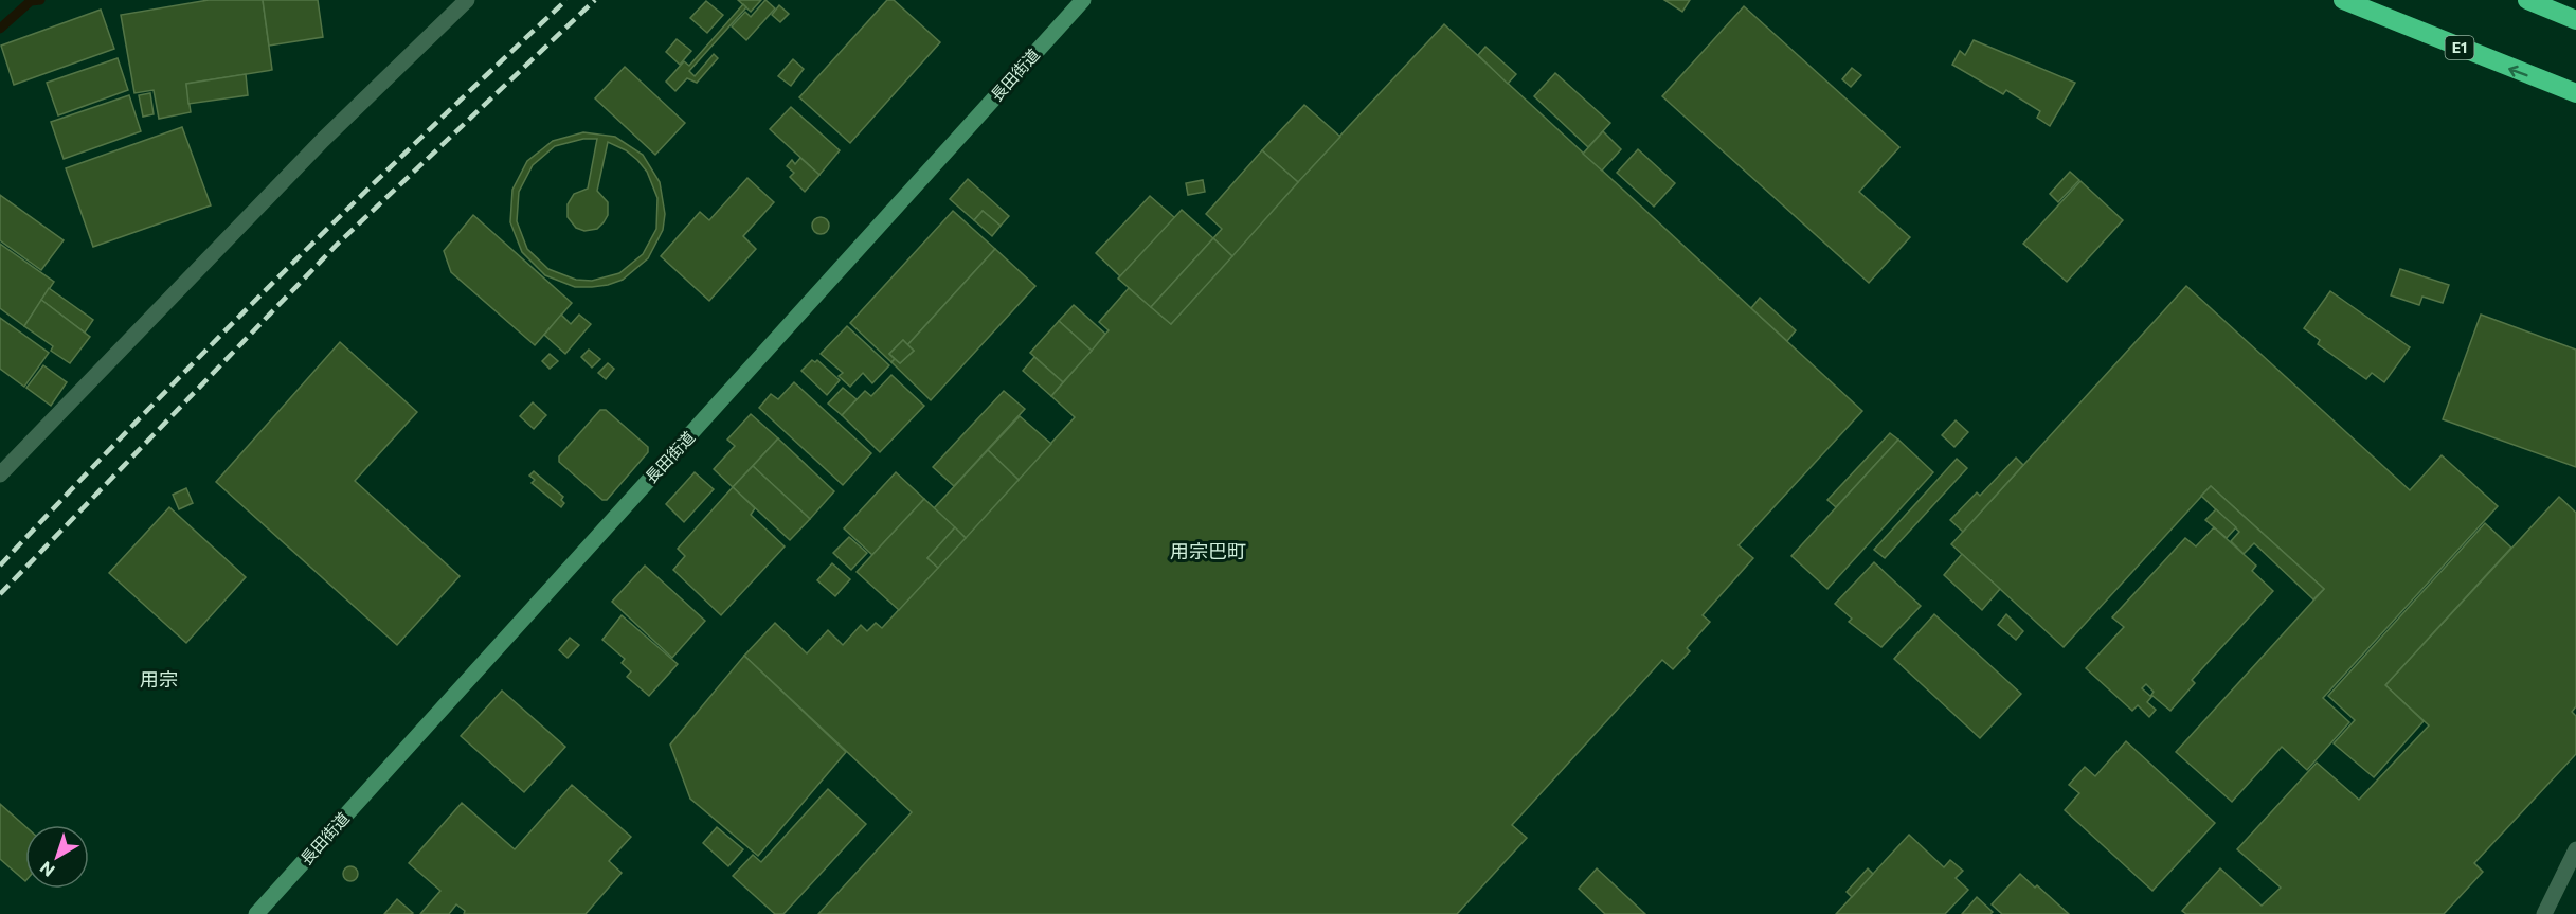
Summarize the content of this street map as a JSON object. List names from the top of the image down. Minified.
{"streets":{"highway":["E1"],"main road":["長田街道"]},"districts":["用宗巴町","用宗"],"north":"bottom left"}
